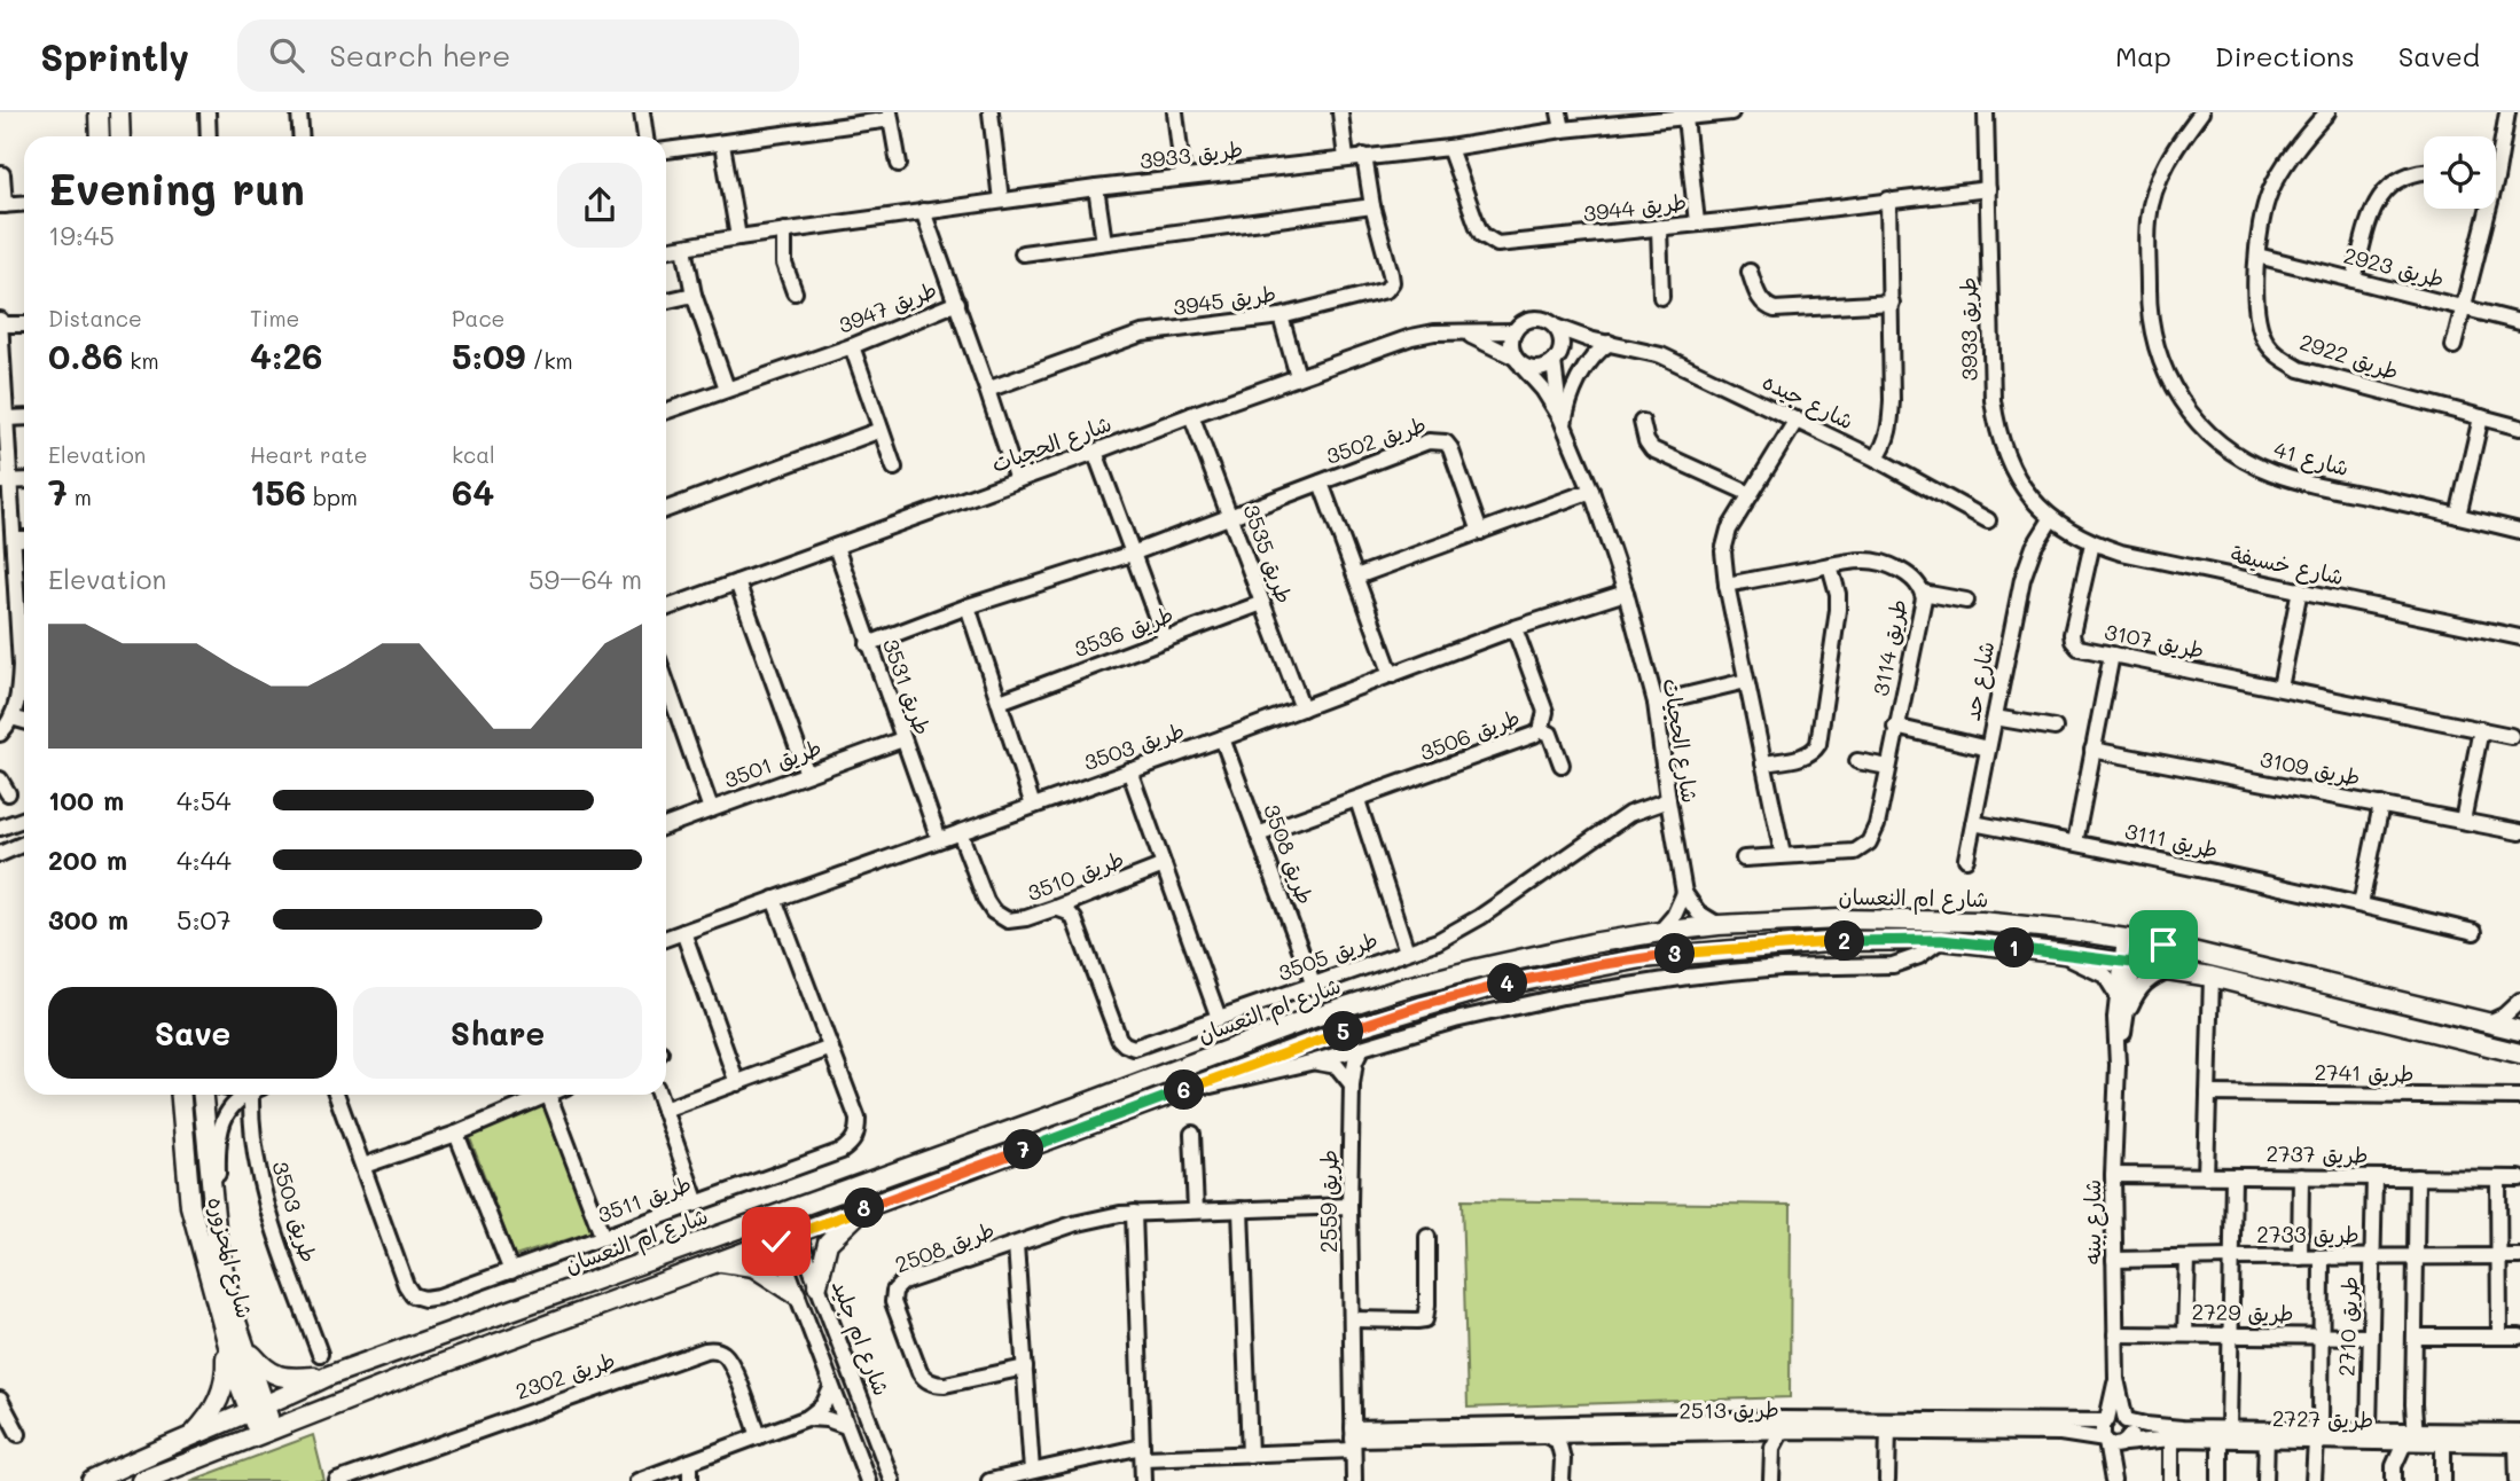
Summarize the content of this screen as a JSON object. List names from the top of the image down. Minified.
{"streets":{"main road":["شارع ام النعسان","شارع المحزوره"],"street":["طريق 3933","طريق 3944","طريق 2923","طريق 3945","طريق 3947","طريق 2922","شارع جيده","طريق 3502","شارع الحجيات","شارع 41","طريق 3535","شارع خسيفة","طريق 3536","طريق 3107","طريق 3114","شارع حد","طريق 3531","طريق 3506","طريق 3503","طريق 3501","طريق 3109","طريق 3111","طريق 3508","طريق 3510","طريق 3505","طريق 2741","طريق 2737","طريق 3511","طريق 2559","شارع بينه","طريق 2733","طريق 2508","طريق 2729","طريق 2710","شارع ام جليد","طريق 2302","طريق 2513","طريق 2727"]},"crossings":[["طريق 3933","طريق 3944"],["طريق 3933","طريق 3945"],["طريق 3933","شارع خسيفة"],["طريق 3933","شارع حد"],["طريق 2923","طريق 2922"],["طريق 3945","طريق 3947"],["طريق 3947","شارع الحجيات"],["شارع جيده","شارع الحجيات"],["طريق 3502","طريق 3535"],["شارع الحجيات","طريق 3535"],["شارع الحجيات","طريق 3531"],["شارع الحجيات","طريق 3503"],["شارع الحجيات","طريق 3505"],["طريق 3535","طريق 3536"],["طريق 3535","طريق 3503"],["شارع خسيفة","طريق 3107"],["شارع خسيفة","شارع حد"],["طريق 3114","شارع حد"],["شارع حد","طريق 3111"],["طريق 3531","طريق 3503"],["طريق 3531","طريق 3501"],["طريق 3506","طريق 3503"],["طريق 3506","طريق 3508"],["طريق 3503","طريق 3508"],["طريق 3503","طريق 3510"],["طريق 3503","طريق 3511"],["طريق 3508","طريق 3505"],["طريق 3510","طريق 3505"],["شارع ام النعسان","شارع بينه"],["شارع ام النعسان","شارع المحزوره"],["شارع ام النعسان","شارع ام جليد"],["طريق 2737","شارع بينه"],["طريق 2737","طريق 2710"],["طريق 2559","طريق 2508"],["طريق 2559","طريق 2513"],["شارع بينه","طريق 2733"],["شارع بينه","طريق 2729"],["شارع بينه","طريق 2513"],["شارع بينه","طريق 2727"],["طريق 2733","طريق 2710"],["طريق 2508","طريق 2513"],["طريق 2729","طريق 2710"],["طريق 2710","طريق 2727"],["طريق 2513","طريق 2727"]],"page":{"header":"Sprintly","search":"Search here","nav":["Map","Directions","Saved"],"heading":["Evening run","19:45"],"stats":[["Distance","0.86 km"],["Time","4:26"],["Pace","5:09 /km"],["Elevation","7 m"],["Heart rate","156 bpm"],["kcal","64"]],"chart":["Elevation","59–64 m"],"list":[{"name":"100 m","note":"4:54"},{"name":"200 m","note":"4:44"},{"name":"300 m","note":"5:07"}],"pins":["2","1","3","4","5","6","7","8"],"buttons":["Save","Share"]}}
